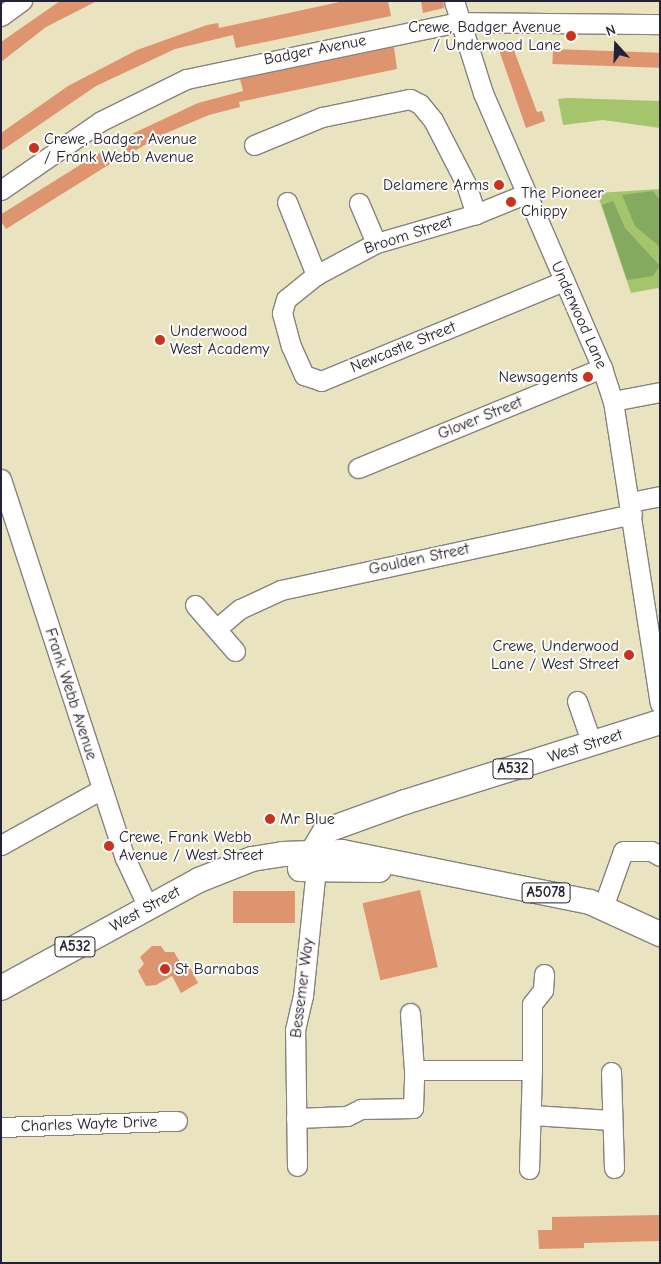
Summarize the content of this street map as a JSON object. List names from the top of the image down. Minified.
{"streets":{"main road":["West Street","A532","A5078"],"street":["Badger Avenue","Broom Street","Underwood Lane","Newcastle Street","Glover Street","Goulden Street","Frank Webb Avenue","Bessemer Way","Charles Wayte Drive"]},"crossings":[["Badger Avenue","Underwood Lane"],["Broom Street","Underwood Lane"],["Broom Street","Newcastle Street"],["Underwood Lane","Newcastle Street"],["Underwood Lane","Glover Street"],["Underwood Lane","Goulden Street"],["Frank Webb Avenue","West Street"],["West Street","A5078"],["West Street","Bessemer Way"]],"places":["Crewe, Badger Avenue / Underwood Lane","Crewe, Badger Avenue / Frank Webb Avenue","Delamere Arms","The Pioneer Chippy","Underwood West Academy","Newsagents","Crewe, Underwood Lane / West Street","Mr Blue","Crewe, Frank Webb Avenue / West Street","St Barnabas"],"north":"top"}
